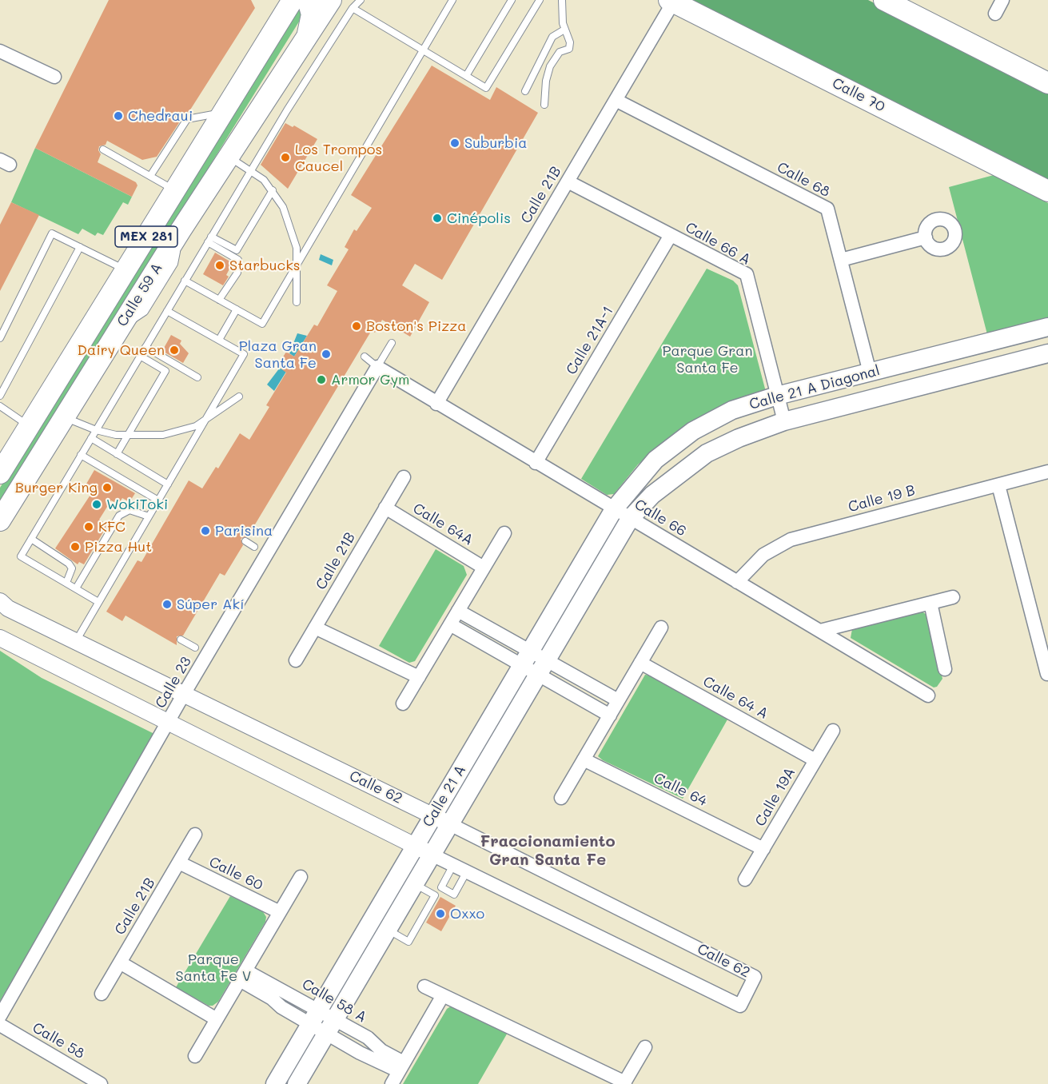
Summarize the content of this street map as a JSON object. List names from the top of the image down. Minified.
{"streets":{"main road":["Calle 70","MEX 281","Calle 59 A","Calle 21 A Diagonal","Calle 21 A"],"street":["Calle 68","Calle 21B","Calle 66 A","Calle 21A-1","Calle 19 B","Calle 66","Calle 64A","Calle 23","Calle 64 A","Calle 62","Calle 64","Calle 19A","Calle 60","Calle 58 A","Calle 58"]},"crossings":[["Calle 70","Calle 21B"],["Calle 68","Calle 21B"],["Calle 68","Calle 21 A Diagonal"],["Calle 21B","Calle 66 A"],["Calle 21B","Calle 66"],["Calle 21B","Calle 64A"],["Calle 21B","Calle 60"],["Calle 66 A","Calle 21A-1"],["Calle 66 A","Calle 21 A Diagonal"],["Calle 21A-1","Calle 66"],["Calle 21 A Diagonal","Calle 66"],["Calle 21 A Diagonal","Calle 21 A"],["Calle 19 B","Calle 66"],["Calle 66","Calle 23"],["Calle 66","Calle 21 A"],["Calle 23","Calle 62"],["Calle 64 A","Calle 19A"],["Calle 62","Calle 21 A"],["Calle 64","Calle 19A"],["Calle 21 A","Calle 58 A"]],"districts":["Fraccionamiento Gran Santa Fe"],"parks":["Parque Gran Santa Fe","Parque Santa Fe V"],"places":["Chedraui","Suburbia","Los Trompos Caucel","Cinépolis","Starbucks","Boston's Pizza","Dairy Queen","Plaza Gran Santa Fe","Armor Gym","Burger King","WokiToki","KFC","Parisina","Pizza Hut","Súper Akí","Oxxo"]}
